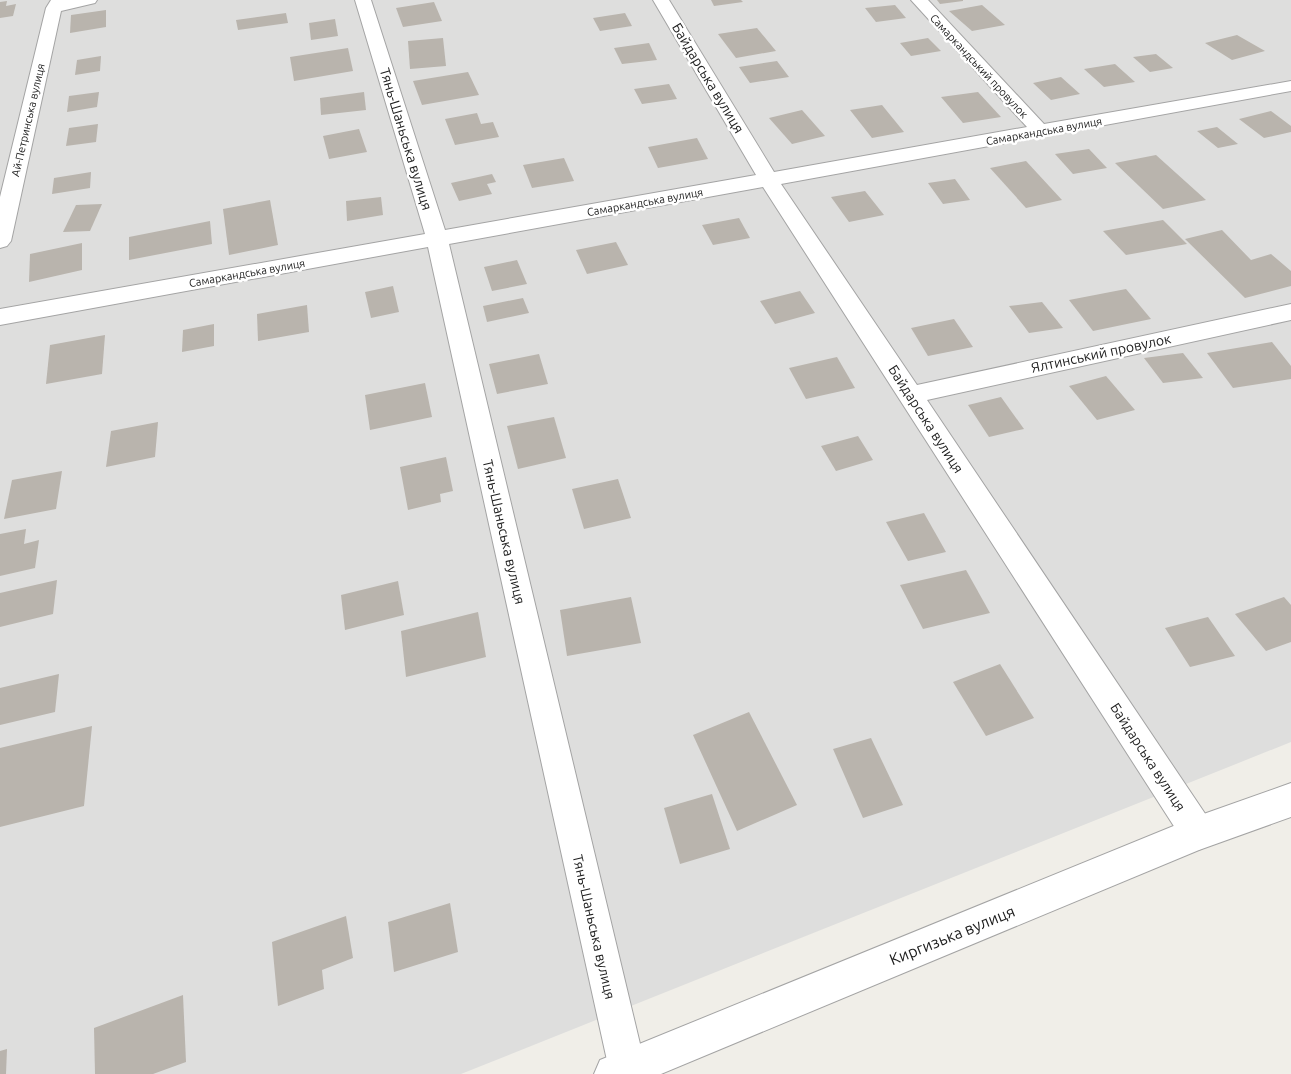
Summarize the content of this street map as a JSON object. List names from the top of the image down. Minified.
{"streets":{"street":["Самаркандський провулок","Байдарська вулиця","Ай-Петринська вулиця","Самаркандська вулиця","Тянь-Шаньська вулиця","Ялтинський провулок","Киргизька вулиця"]},"crossings":[["Самаркандський провулок","Самаркандська вулиця"],["Байдарська вулиця","Самаркандська вулиця"],["Байдарська вулиця","Ялтинський провулок"],["Байдарська вулиця","Киргизька вулиця"],["Самаркандська вулиця","Тянь-Шаньська вулиця"],["Тянь-Шаньська вулиця","Киргизька вулиця"]]}
